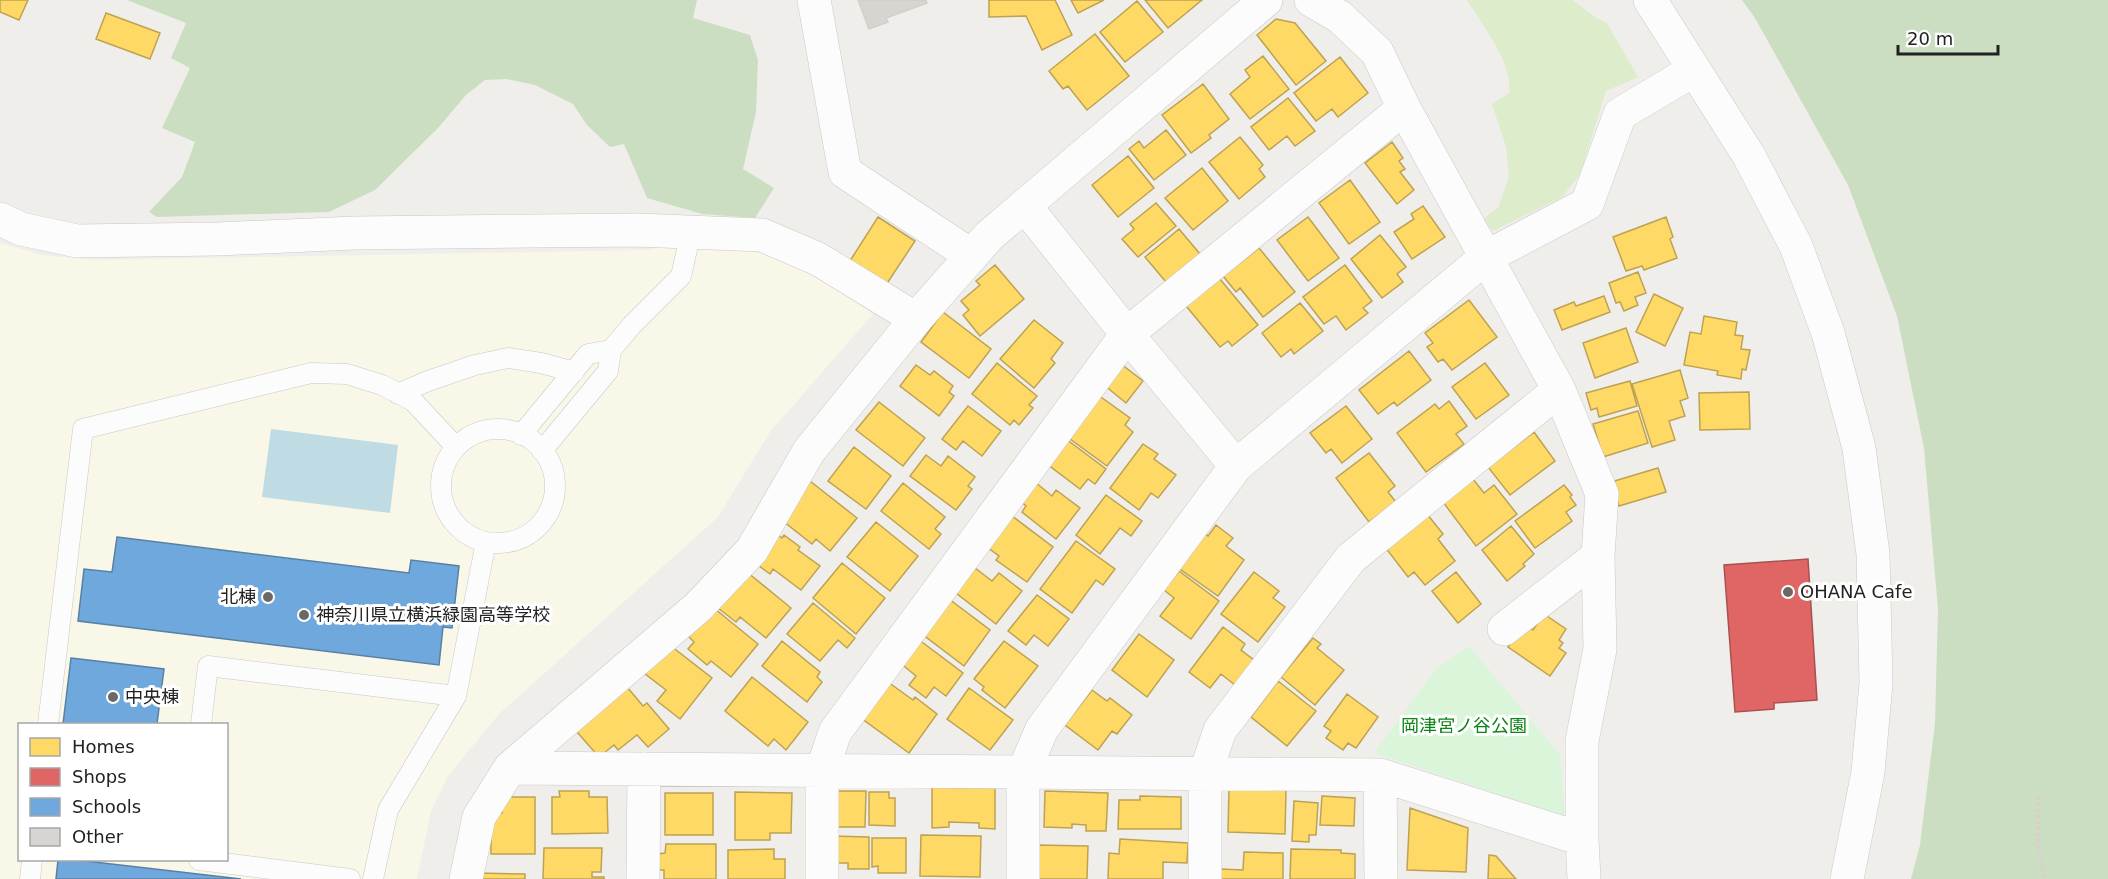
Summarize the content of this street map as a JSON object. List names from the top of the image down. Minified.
{"parks":["岡津宮ノ谷公園"],"places":["OHANA Cafe","北棟","神奈川県立横浜緑園高等学校","中央棟"],"legend":["Homes","Shops","Schools","Other"],"scale_bar":"20 m"}
